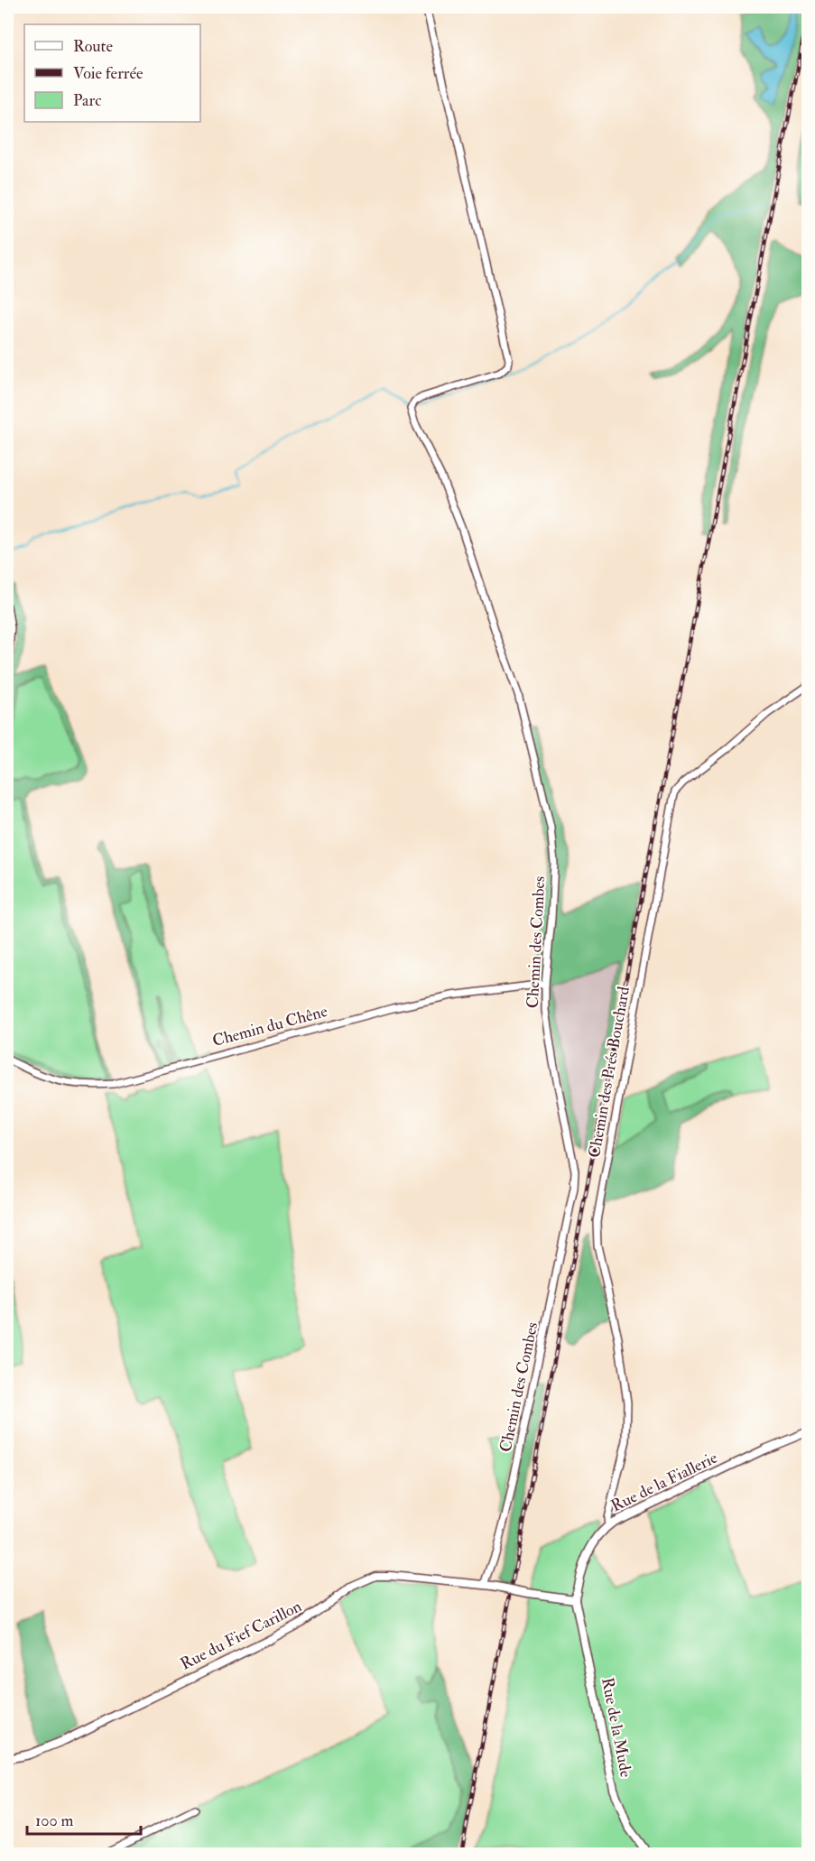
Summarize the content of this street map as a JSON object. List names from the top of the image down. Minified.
{"streets":{"street":["Chemin des Combes","Chemin du Chêne","Chemin des Prés Bouchard","Rue de la Fiallerie","Rue du Fief Carillon","Rue de la Mude"]},"crossings":[["Chemin des Combes","Chemin du Chêne"],["Chemin des Combes","Rue du Fief Carillon"],["Chemin des Prés Bouchard","Rue de la Fiallerie"],["Rue de la Fiallerie","Rue du Fief Carillon"],["Rue de la Fiallerie","Rue de la Mude"],["Rue du Fief Carillon","Rue de la Mude"]],"legend":["Route","Voie ferrée","Parc"],"scale_bar":"100 m"}
